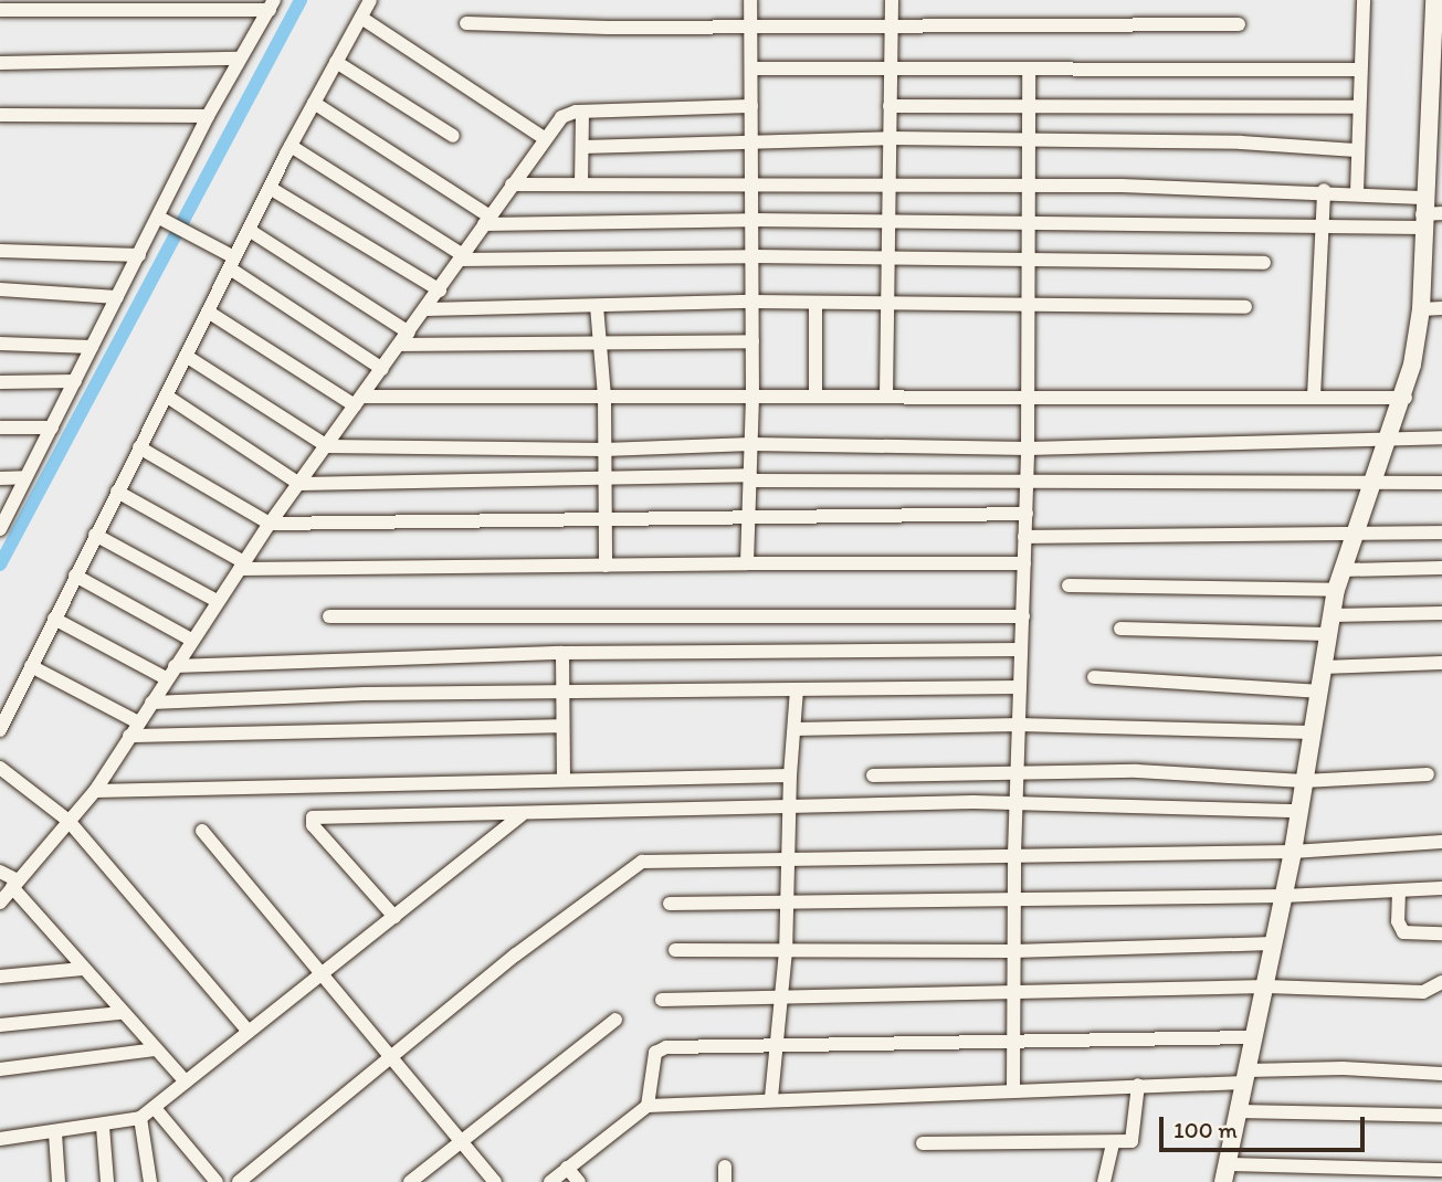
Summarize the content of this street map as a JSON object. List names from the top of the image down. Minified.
{"scale_bar":"100 m"}
